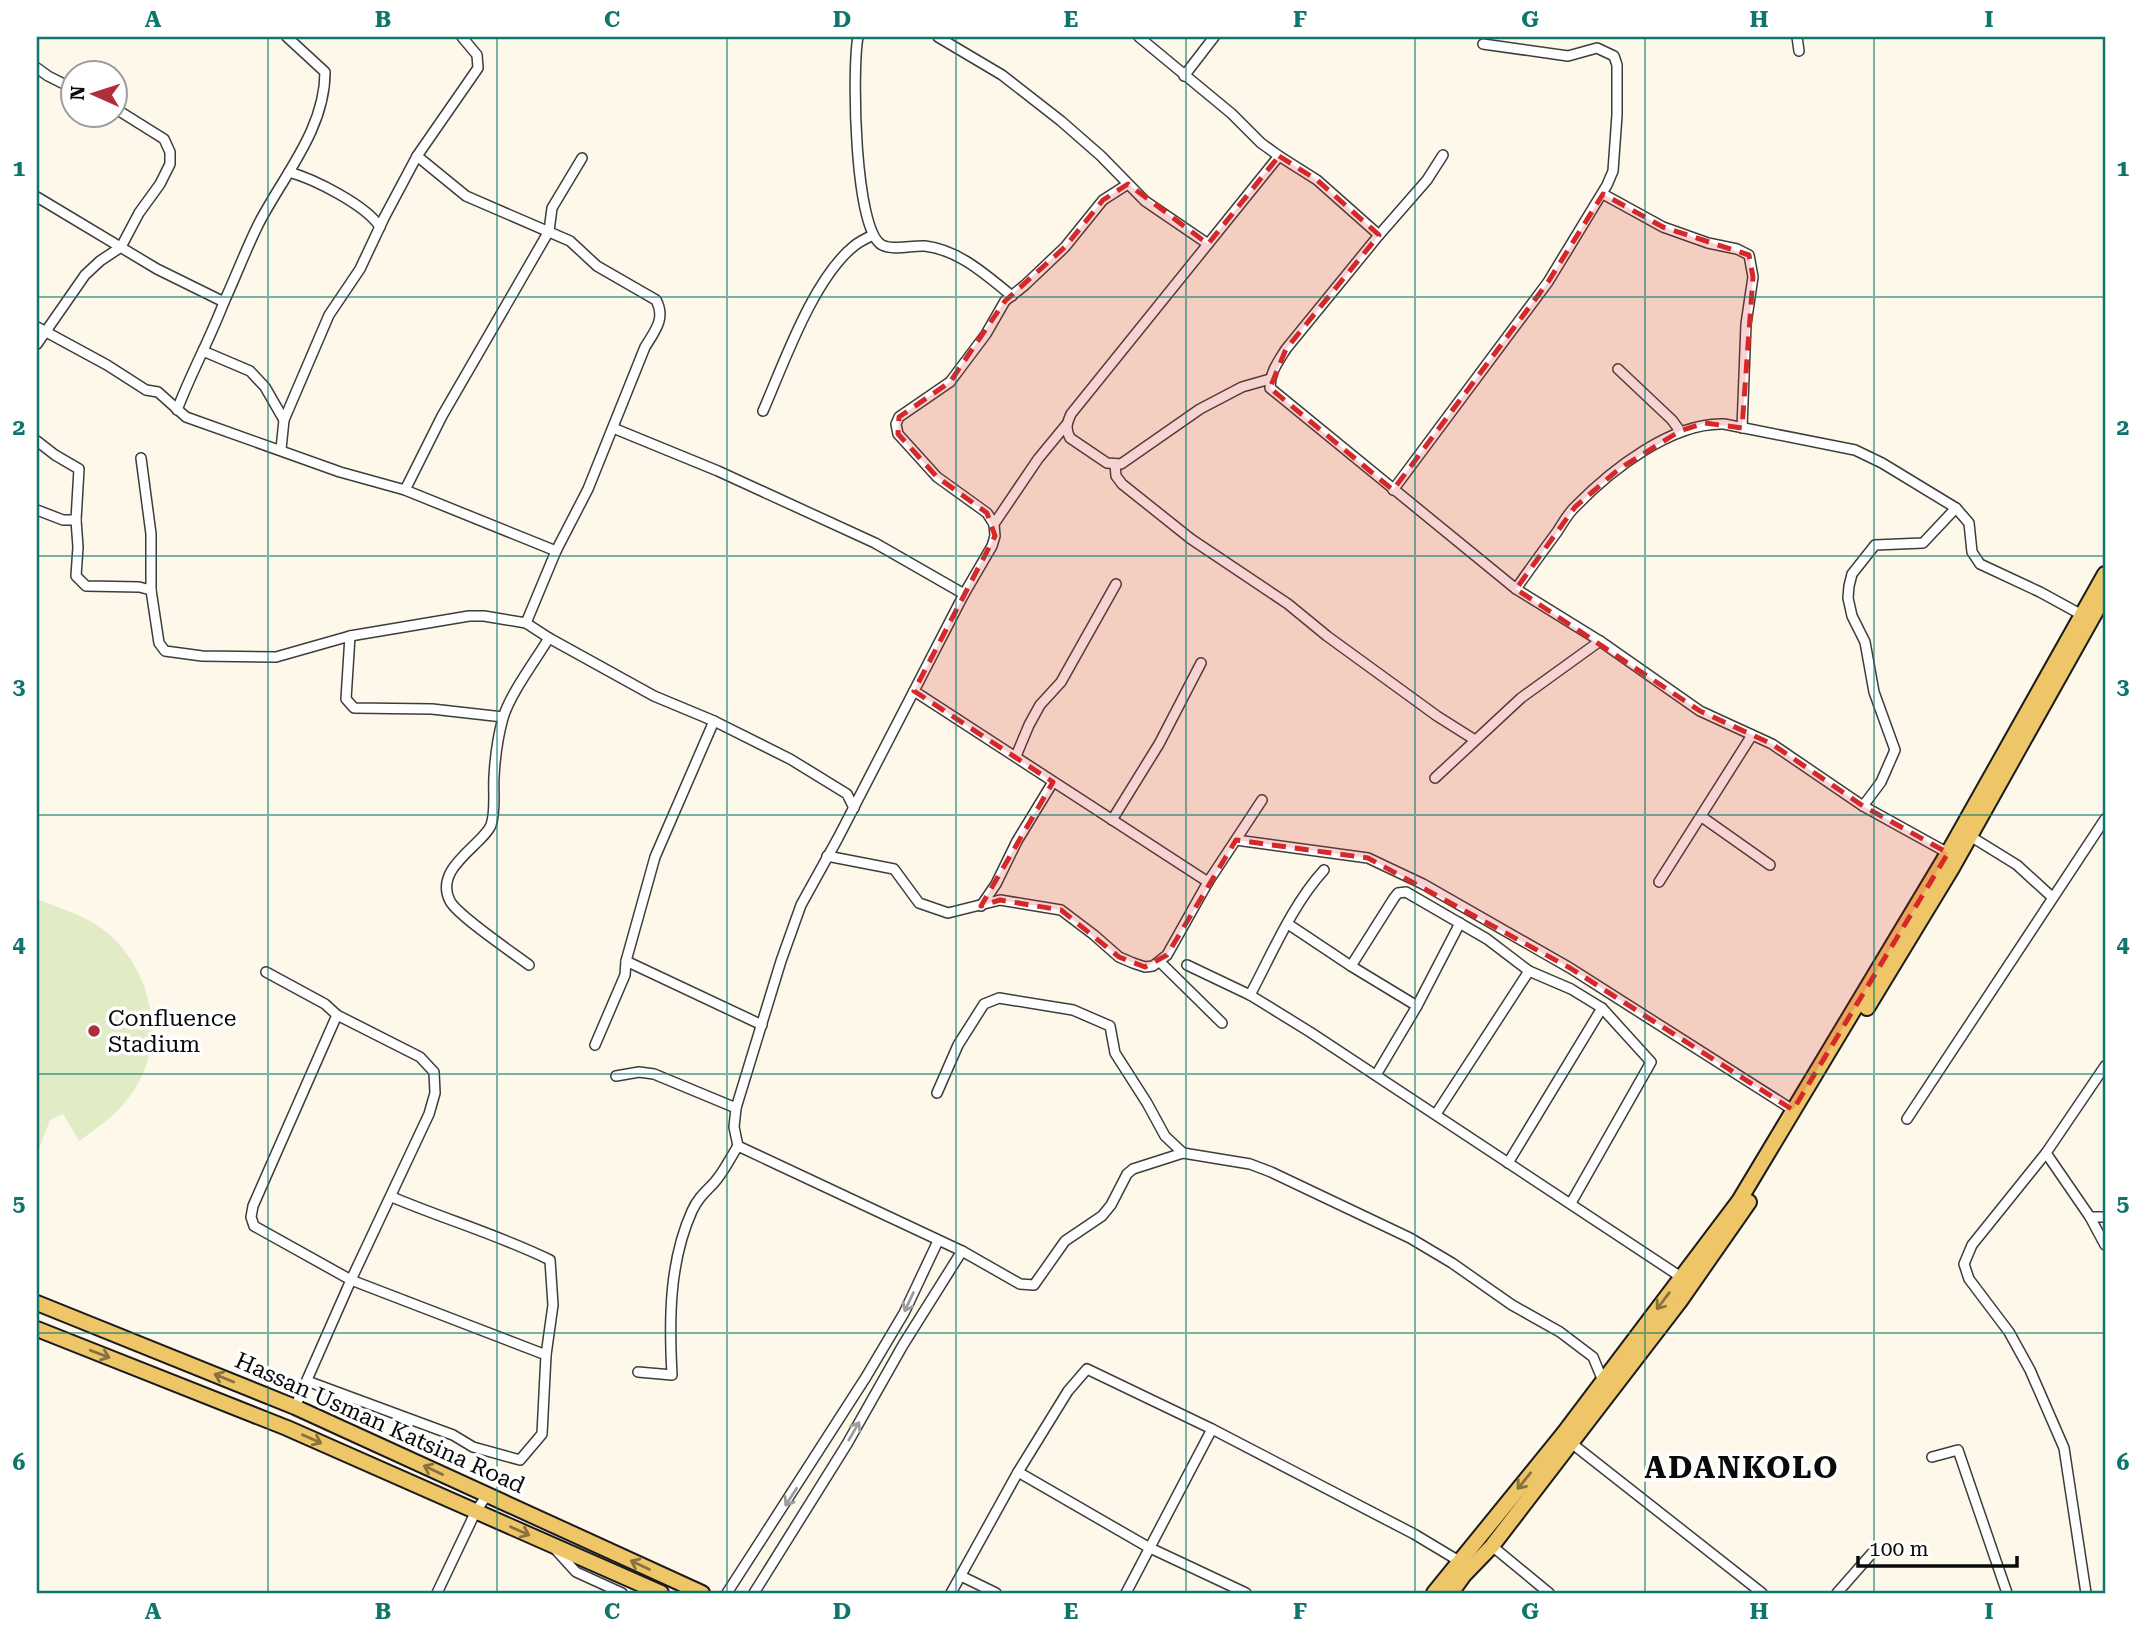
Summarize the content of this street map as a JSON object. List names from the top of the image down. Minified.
{"streets":{"main road":["Hassan Usman Katsina Road"]},"districts":["ADANKOLO"],"places":["Confluence Stadium"],"scale_bar":"100 m","north":"left","grid":{"columns":["A","B","C","D","E","F","G","H","I"],"rows":["1","2","3","4","5","6"]}}
